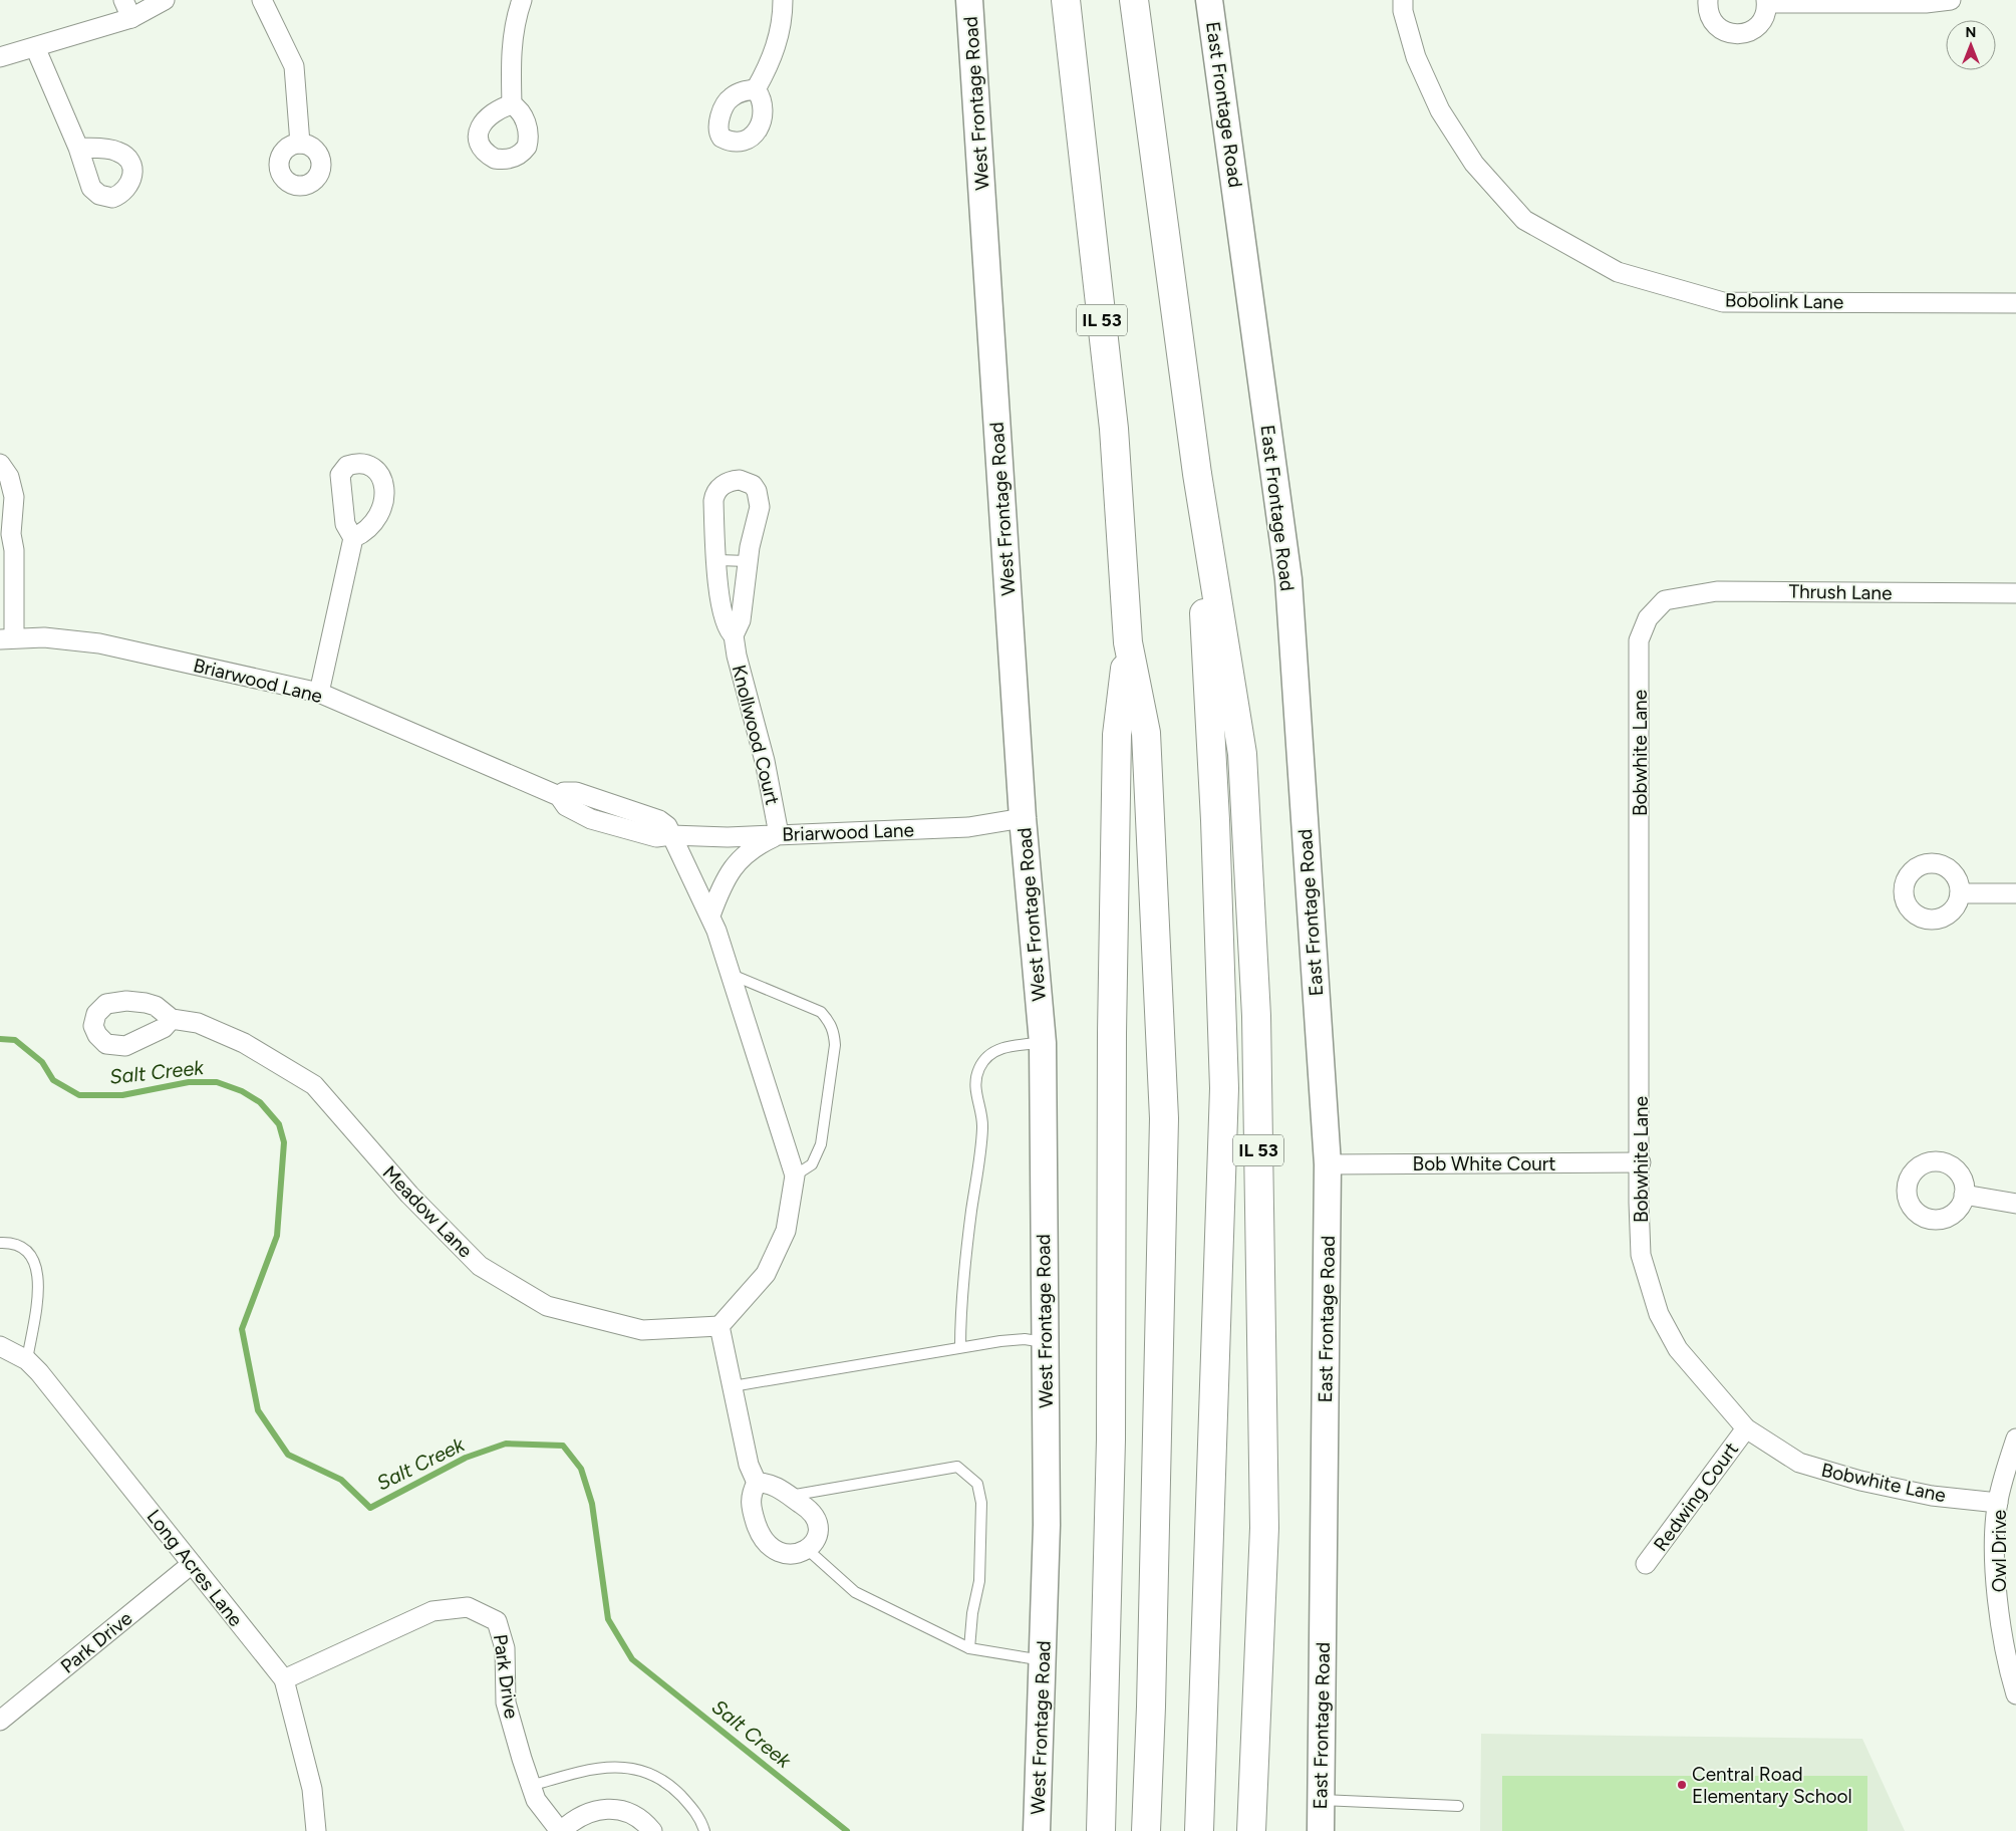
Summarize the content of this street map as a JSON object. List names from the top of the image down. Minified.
{"streets":{"highway":["IL 53"],"street":["West Frontage Road","East Frontage Road","Bobolink Lane","Thrush Lane","Briarwood Lane","Knollwood Court","Bobwhite Lane","Bob White Court","Meadow Lane","Redwing Court","Owl Drive","Long Acres Lane","Park Drive"]},"crossings":[["West Frontage Road","Briarwood Lane"],["East Frontage Road","Bob White Court"],["Thrush Lane","Bobwhite Lane"],["Briarwood Lane","Knollwood Court"],["Bobwhite Lane","Bob White Court"],["Bobwhite Lane","Redwing Court"],["Bobwhite Lane","Owl Drive"],["Long Acres Lane","Park Drive"]],"water":["Salt Creek"],"places":["Central Road Elementary School"],"north":"top"}
